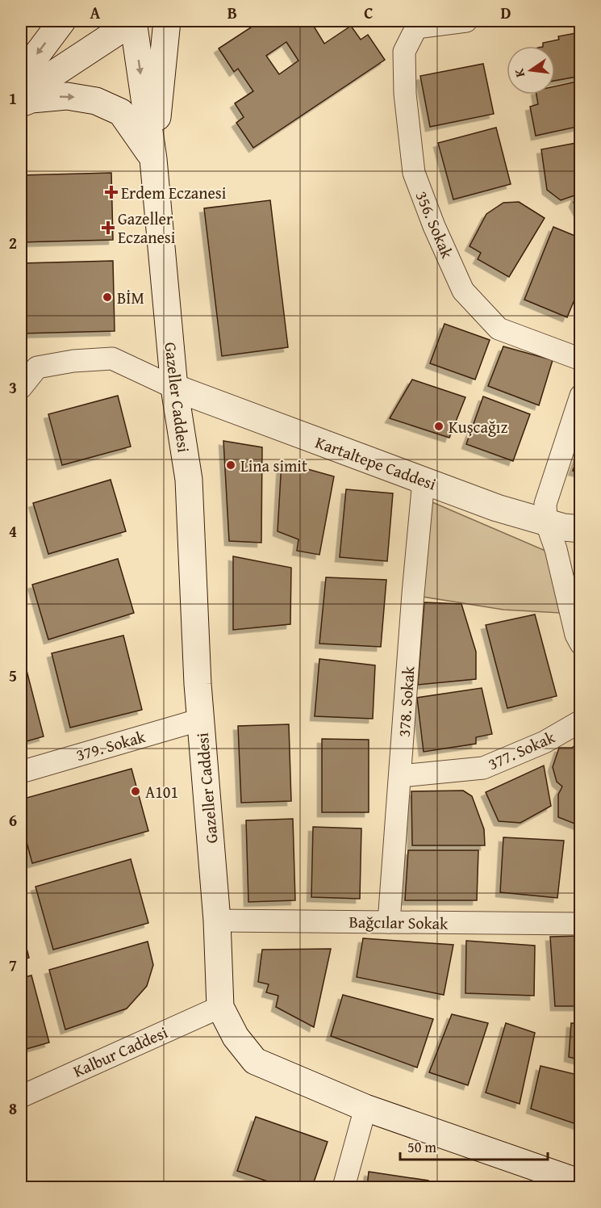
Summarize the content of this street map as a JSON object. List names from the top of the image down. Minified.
{"streets":{"main road":["Gazeller Caddesi","Kartaltepe Caddesi"],"street":["356. Sokak","378. Sokak","379. Sokak","377. Sokak","Bağcılar Sokak","Kalbur Caddesi"]},"crossings":[["Gazeller Caddesi","Kartaltepe Caddesi"],["Gazeller Caddesi","379. Sokak"],["Gazeller Caddesi","Bağcılar Sokak"],["Gazeller Caddesi","Kalbur Caddesi"],["Kartaltepe Caddesi","378. Sokak"],["378. Sokak","377. Sokak"],["378. Sokak","Bağcılar Sokak"]],"places":{"health":["Erdem Eczanesi","Gazeller Eczanesi"],"other":["BİM","Kuşcağız","Lina simit","A101"]},"scale_bar":"50 m","north":"left","grid":{"columns":["A","B","C","D"],"rows":["1","2","3","4","5","6","7","8"]}}
